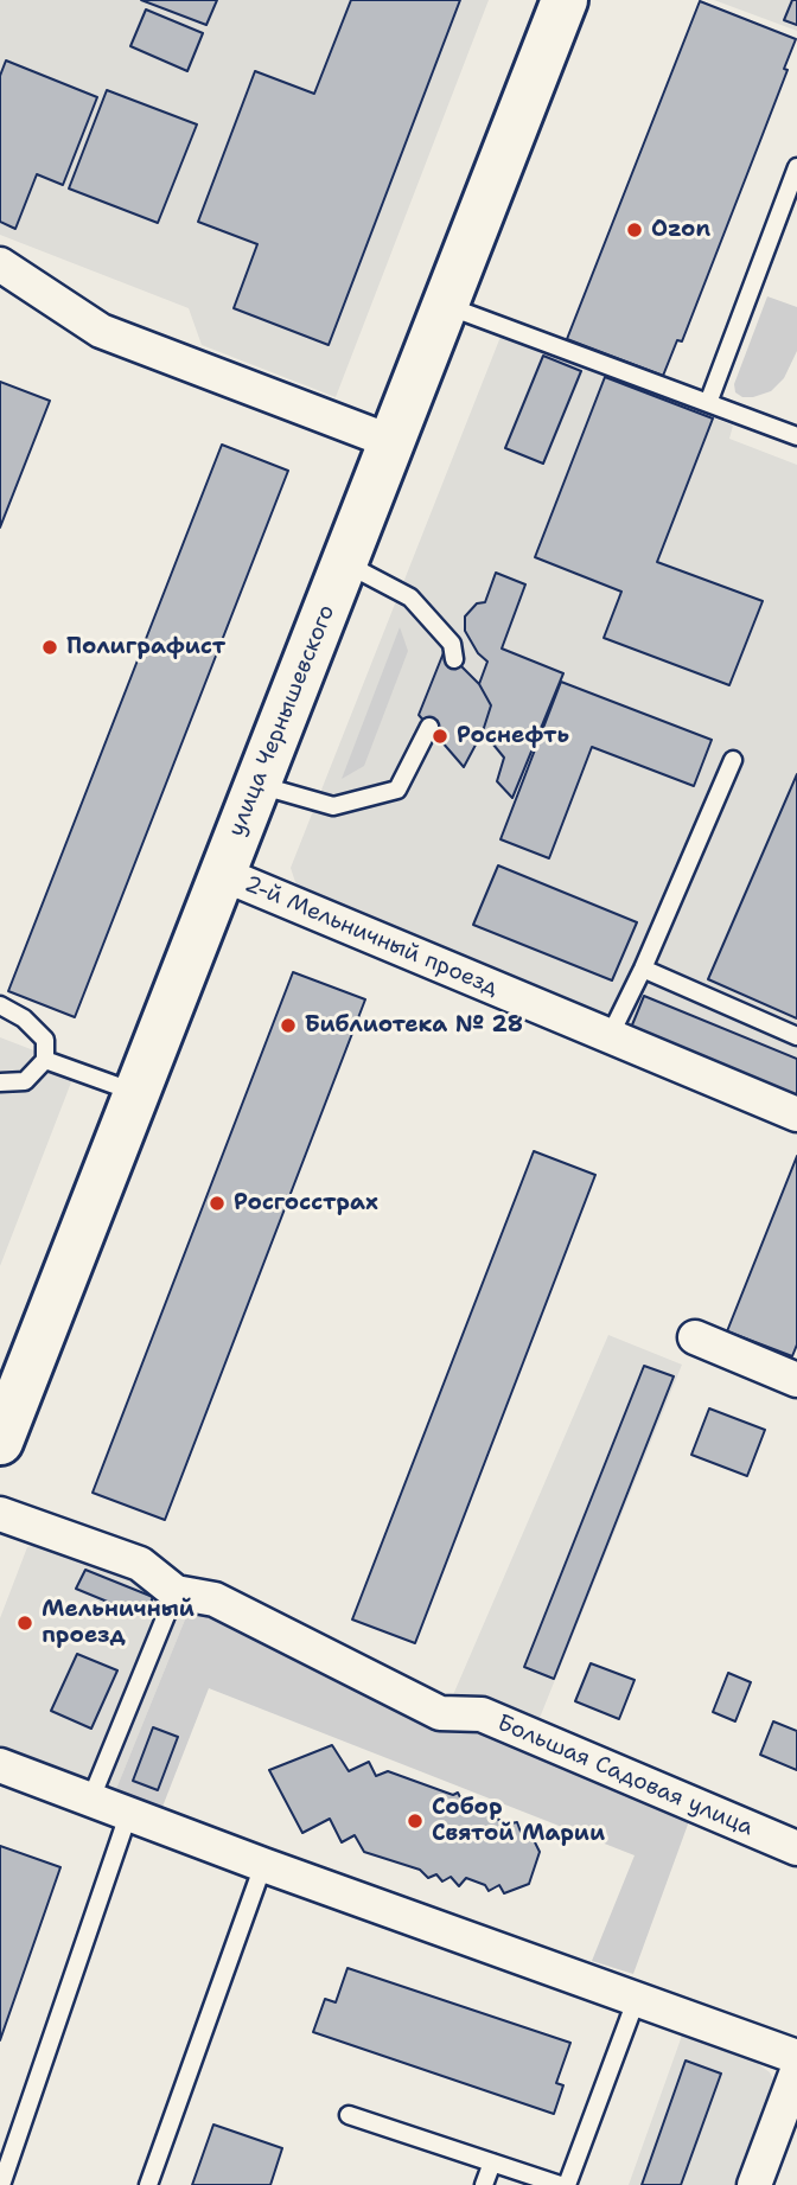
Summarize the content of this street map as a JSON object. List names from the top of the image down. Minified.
{"streets":{"main road":["улица Чернышевского"],"street":["2-й Мельничный проезд","Большая Садовая улица"]},"crossings":[["улица Чернышевского","2-й Мельничный проезд"]],"places":["Ozon","Полиграфист","Роснефть","Библиотека № 28","Росгосстрах","Мельничный проезд","Собор Святой Марии"]}
